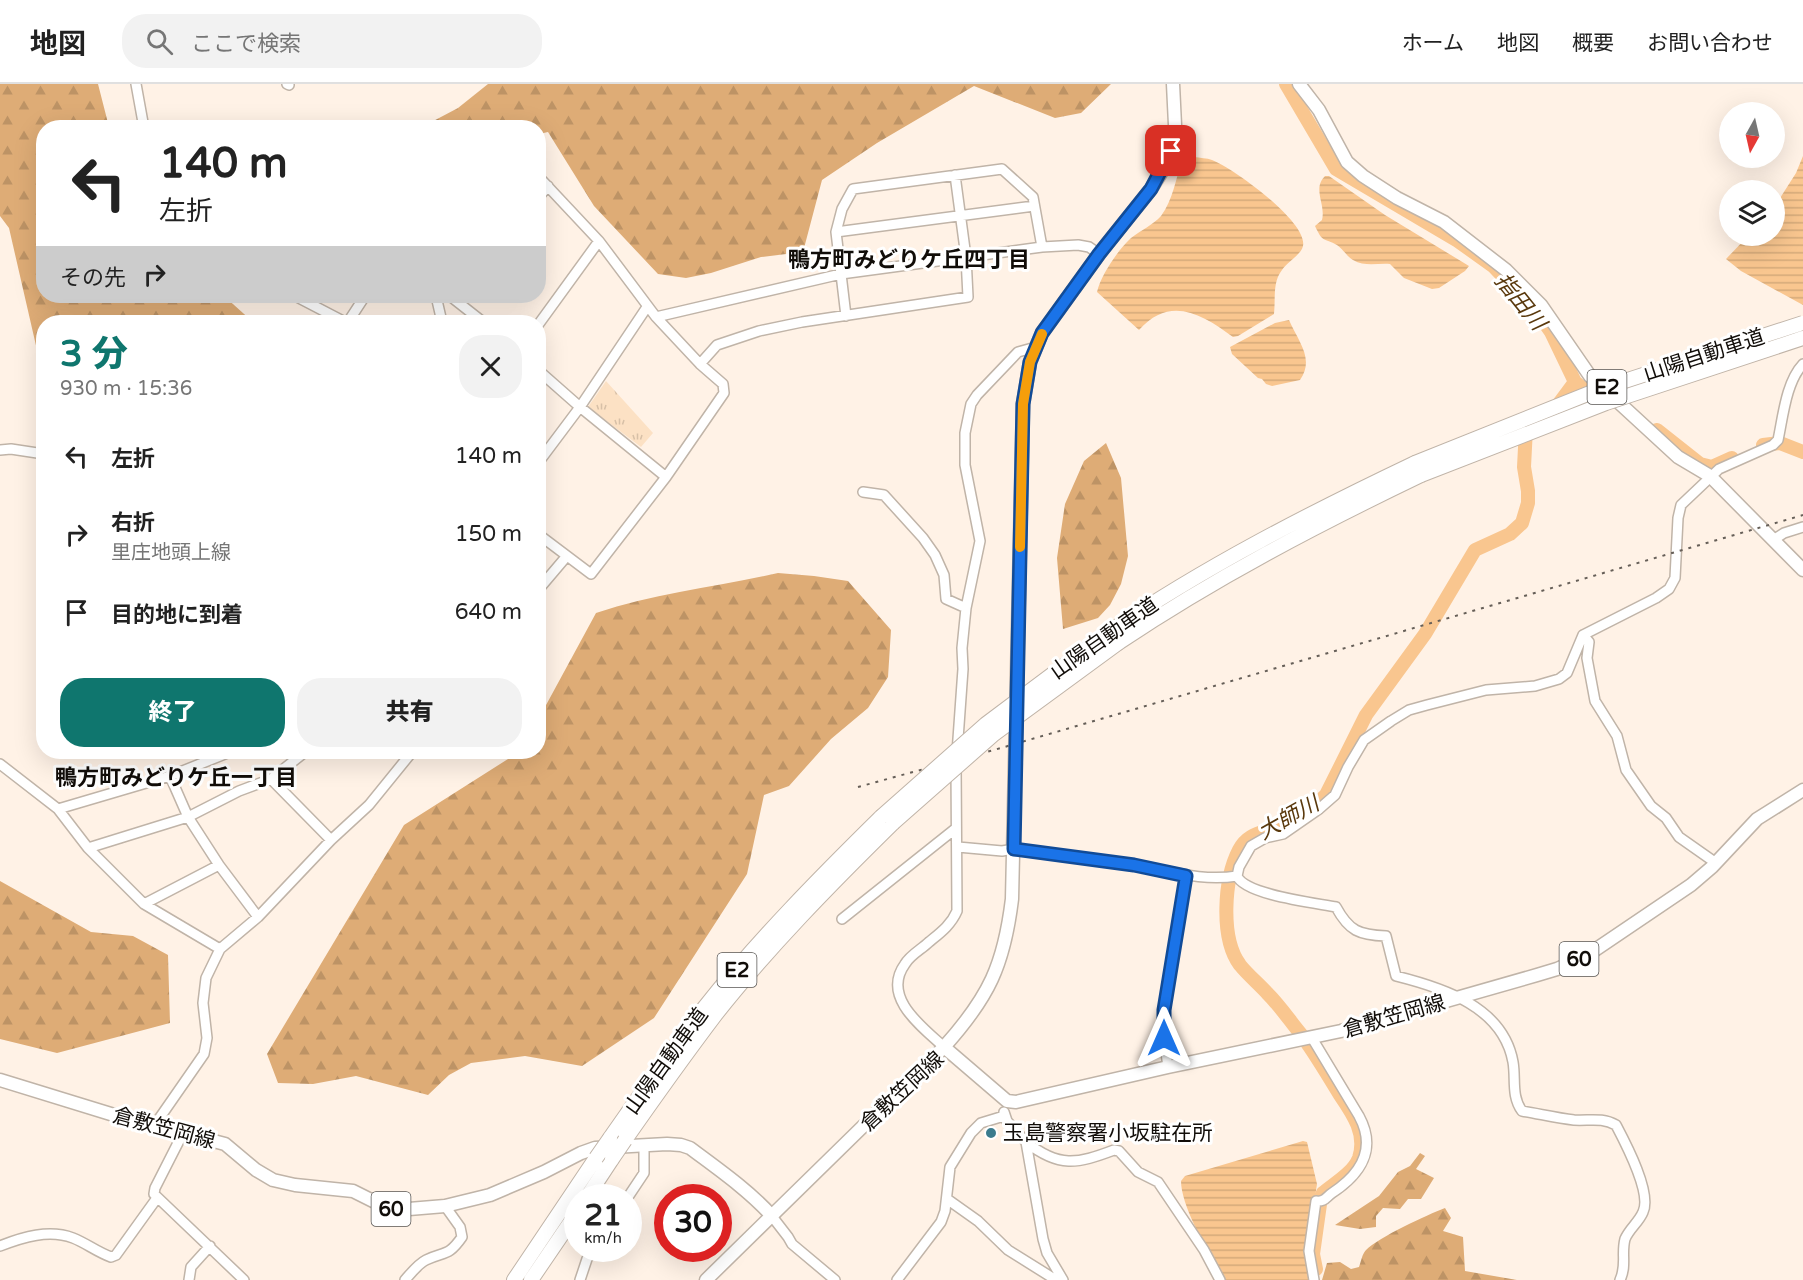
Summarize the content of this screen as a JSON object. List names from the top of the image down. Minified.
{"streets":{"highway":["山陽自動車道","E2"],"main road":["60","倉敷笠岡線"]},"districts":["鴨方町みどりケ丘四丁目","鴨方町みどりケ丘一丁目"],"water":["指田川","大師川"],"places":["玉島警察署小坂駐在所"],"north":"bottom","page":{"header":"地図","search":"ここで検索","nav":["ホーム","地図","概要","お問い合わせ"],"turn":["140 m","左折"],"then":"その先","heading":["3 分","930 m · 15:36"],"list":[{"name":"左折","value":"140 m"},{"name":"右折","note":"里庄地頭上線","value":"150 m"},{"name":"目的地に到着","value":"640 m"}],"buttons":["終了","共有"],"speed":"21 km/h","limit":"30"}}
